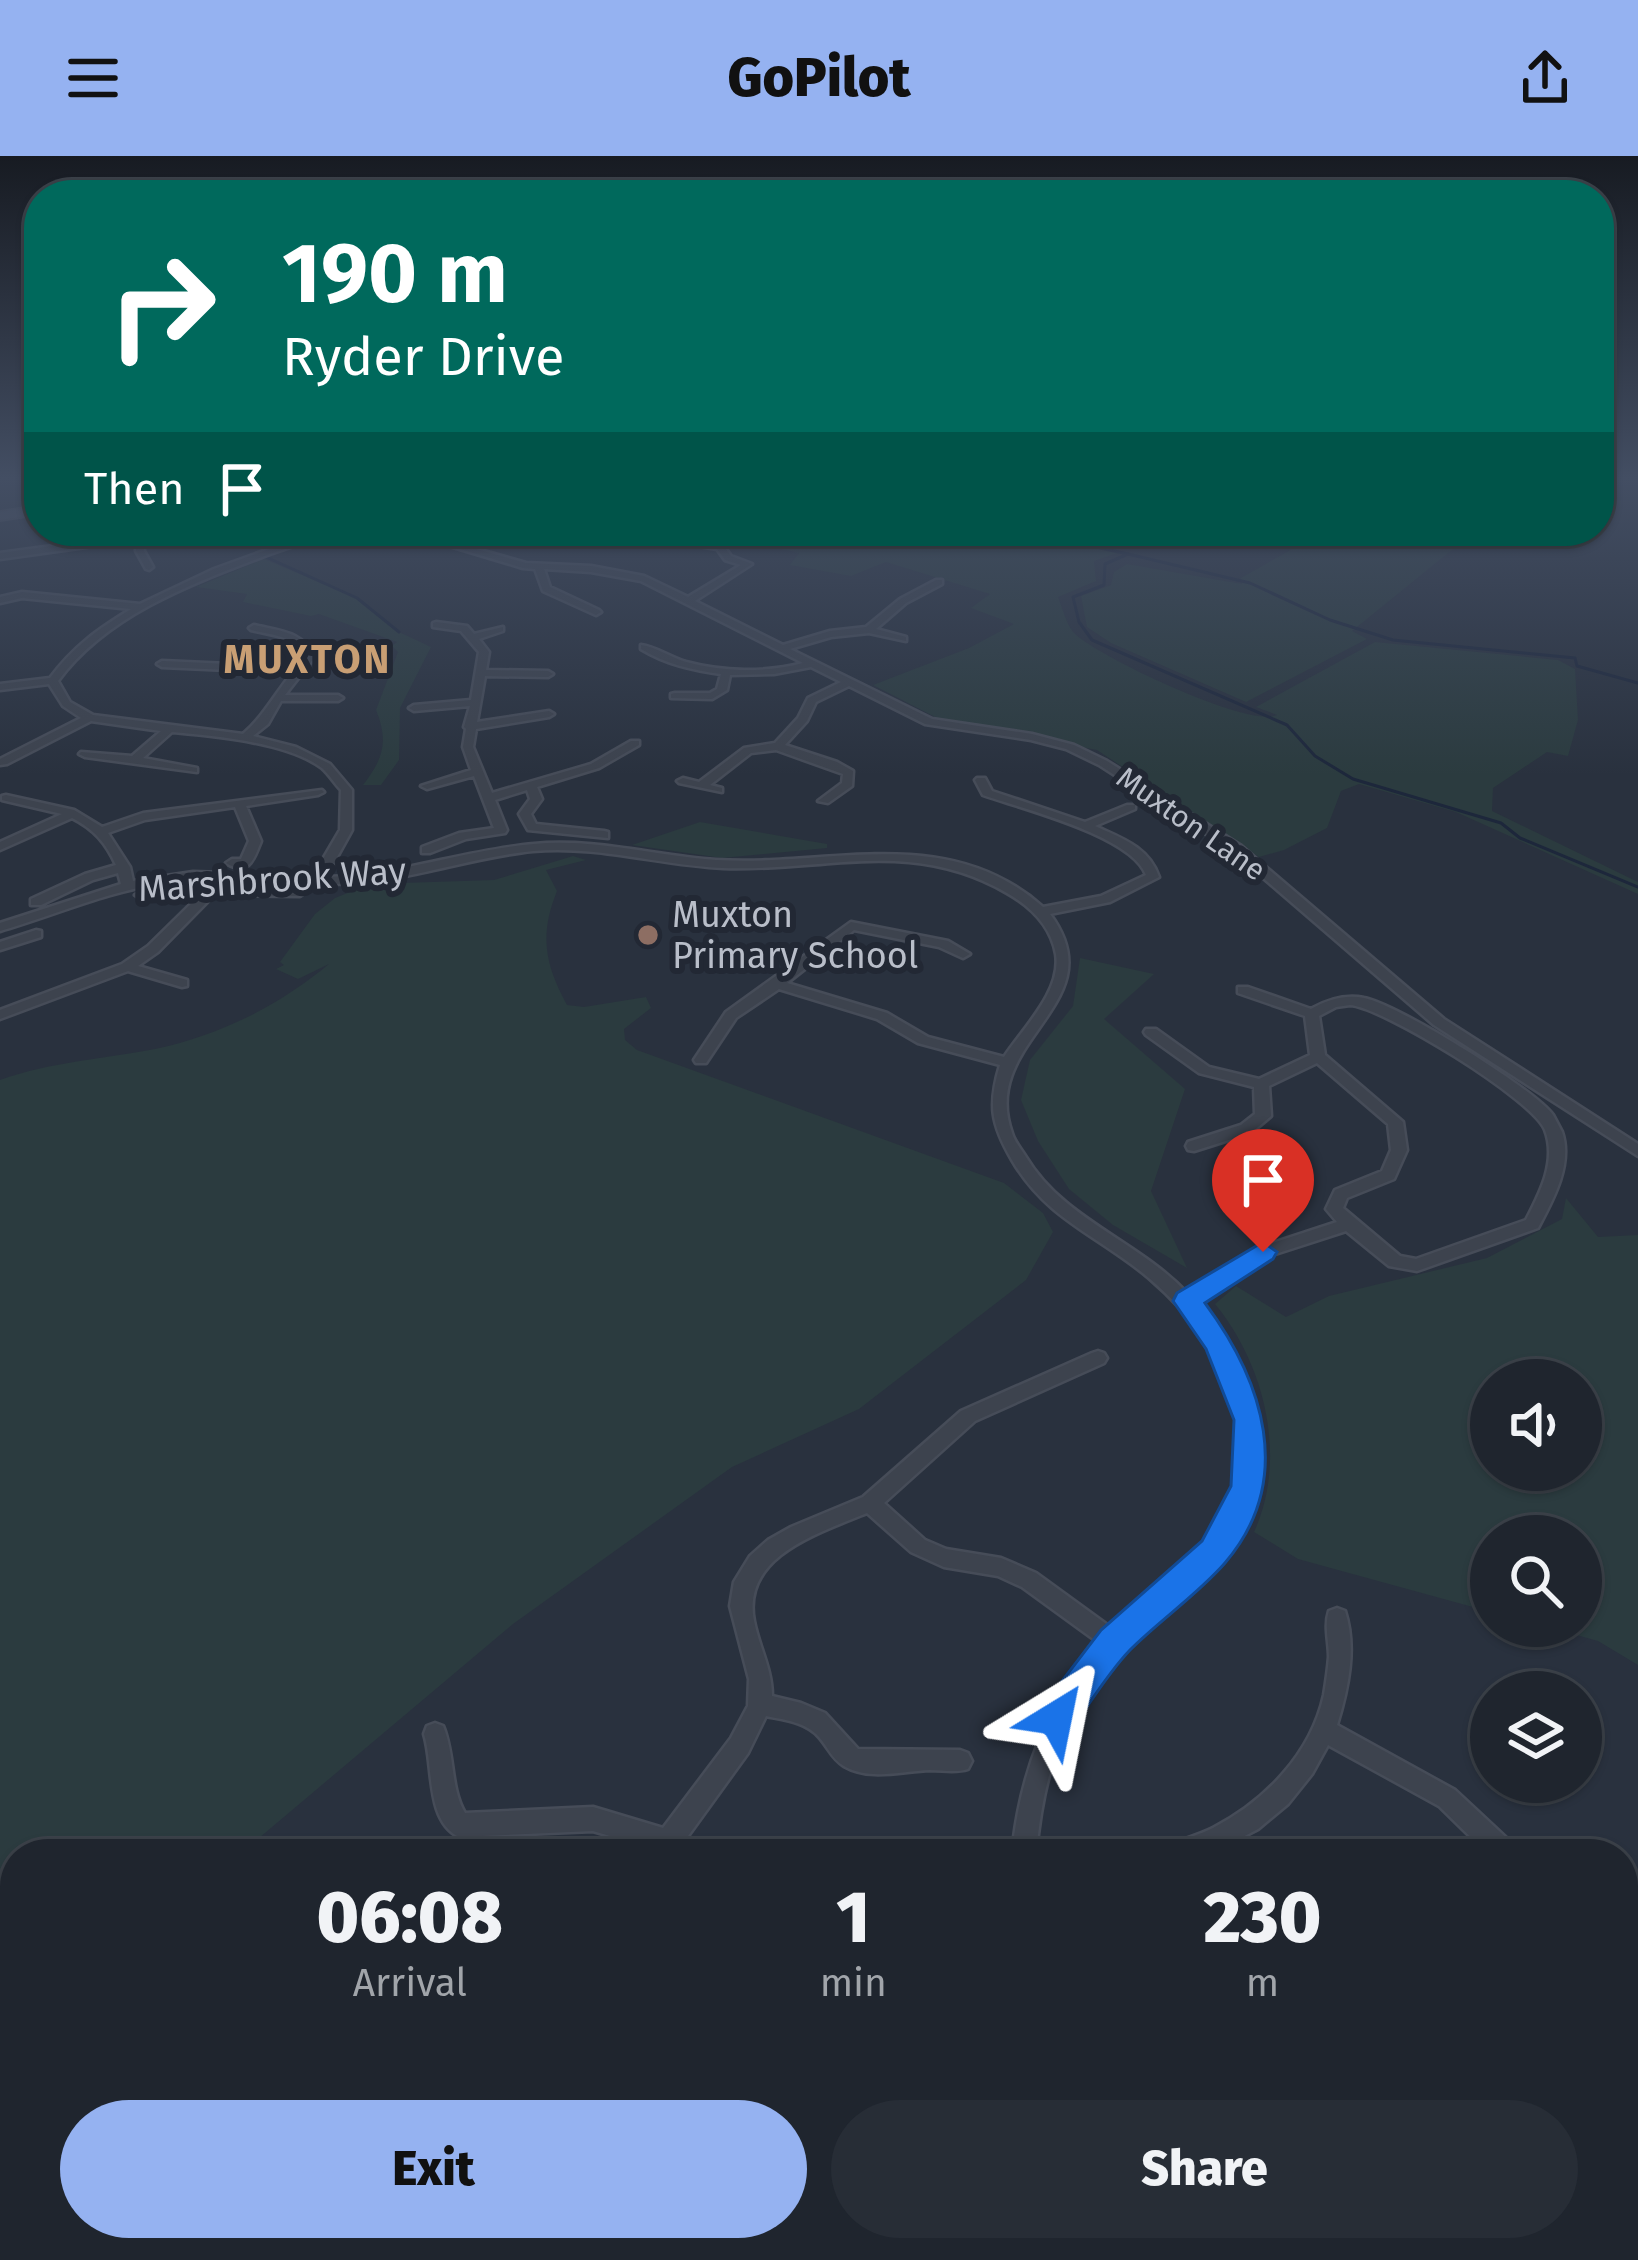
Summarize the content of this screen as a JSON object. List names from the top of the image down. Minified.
{"streets":{"street":["Muxton Lane","Marshbrook Way"]},"districts":["MUXTON"],"places":["Muxton Primary School"],"page":{"header":"GoPilot","turn":["190 m","Ryder Drive"],"then":"Then","eta":["06:08","Arrival","1","min","230","m"],"buttons":["Exit","Share"]}}
